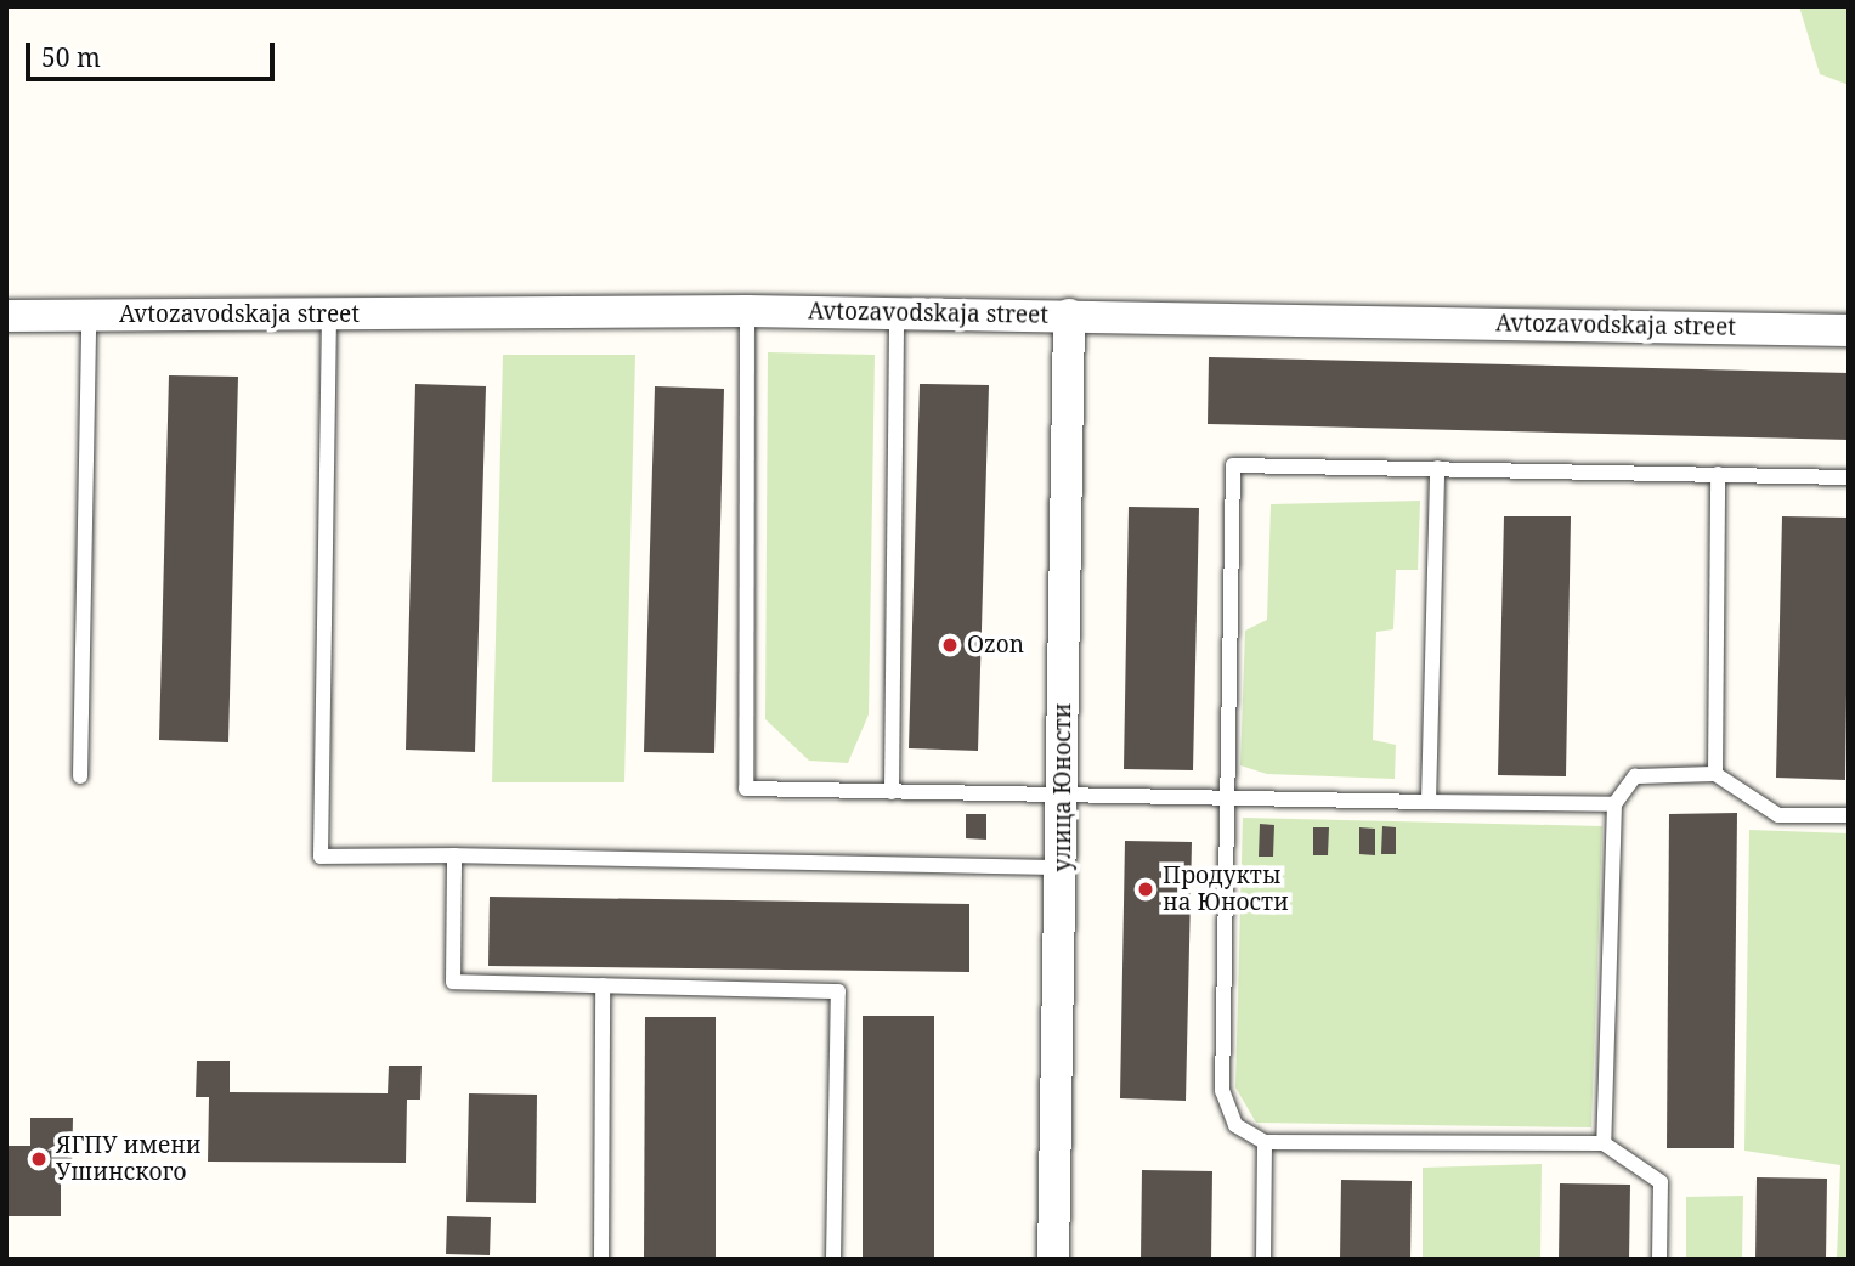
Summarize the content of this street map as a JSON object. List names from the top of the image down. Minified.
{"streets":{"street":["Avtozavodskaja street","улица Юности"]},"crossings":[["Avtozavodskaja street","улица Юности"]],"places":["Ozon","Продукты на Юности","ЯГПУ имени Ушинского"],"scale_bar":"50 m"}
